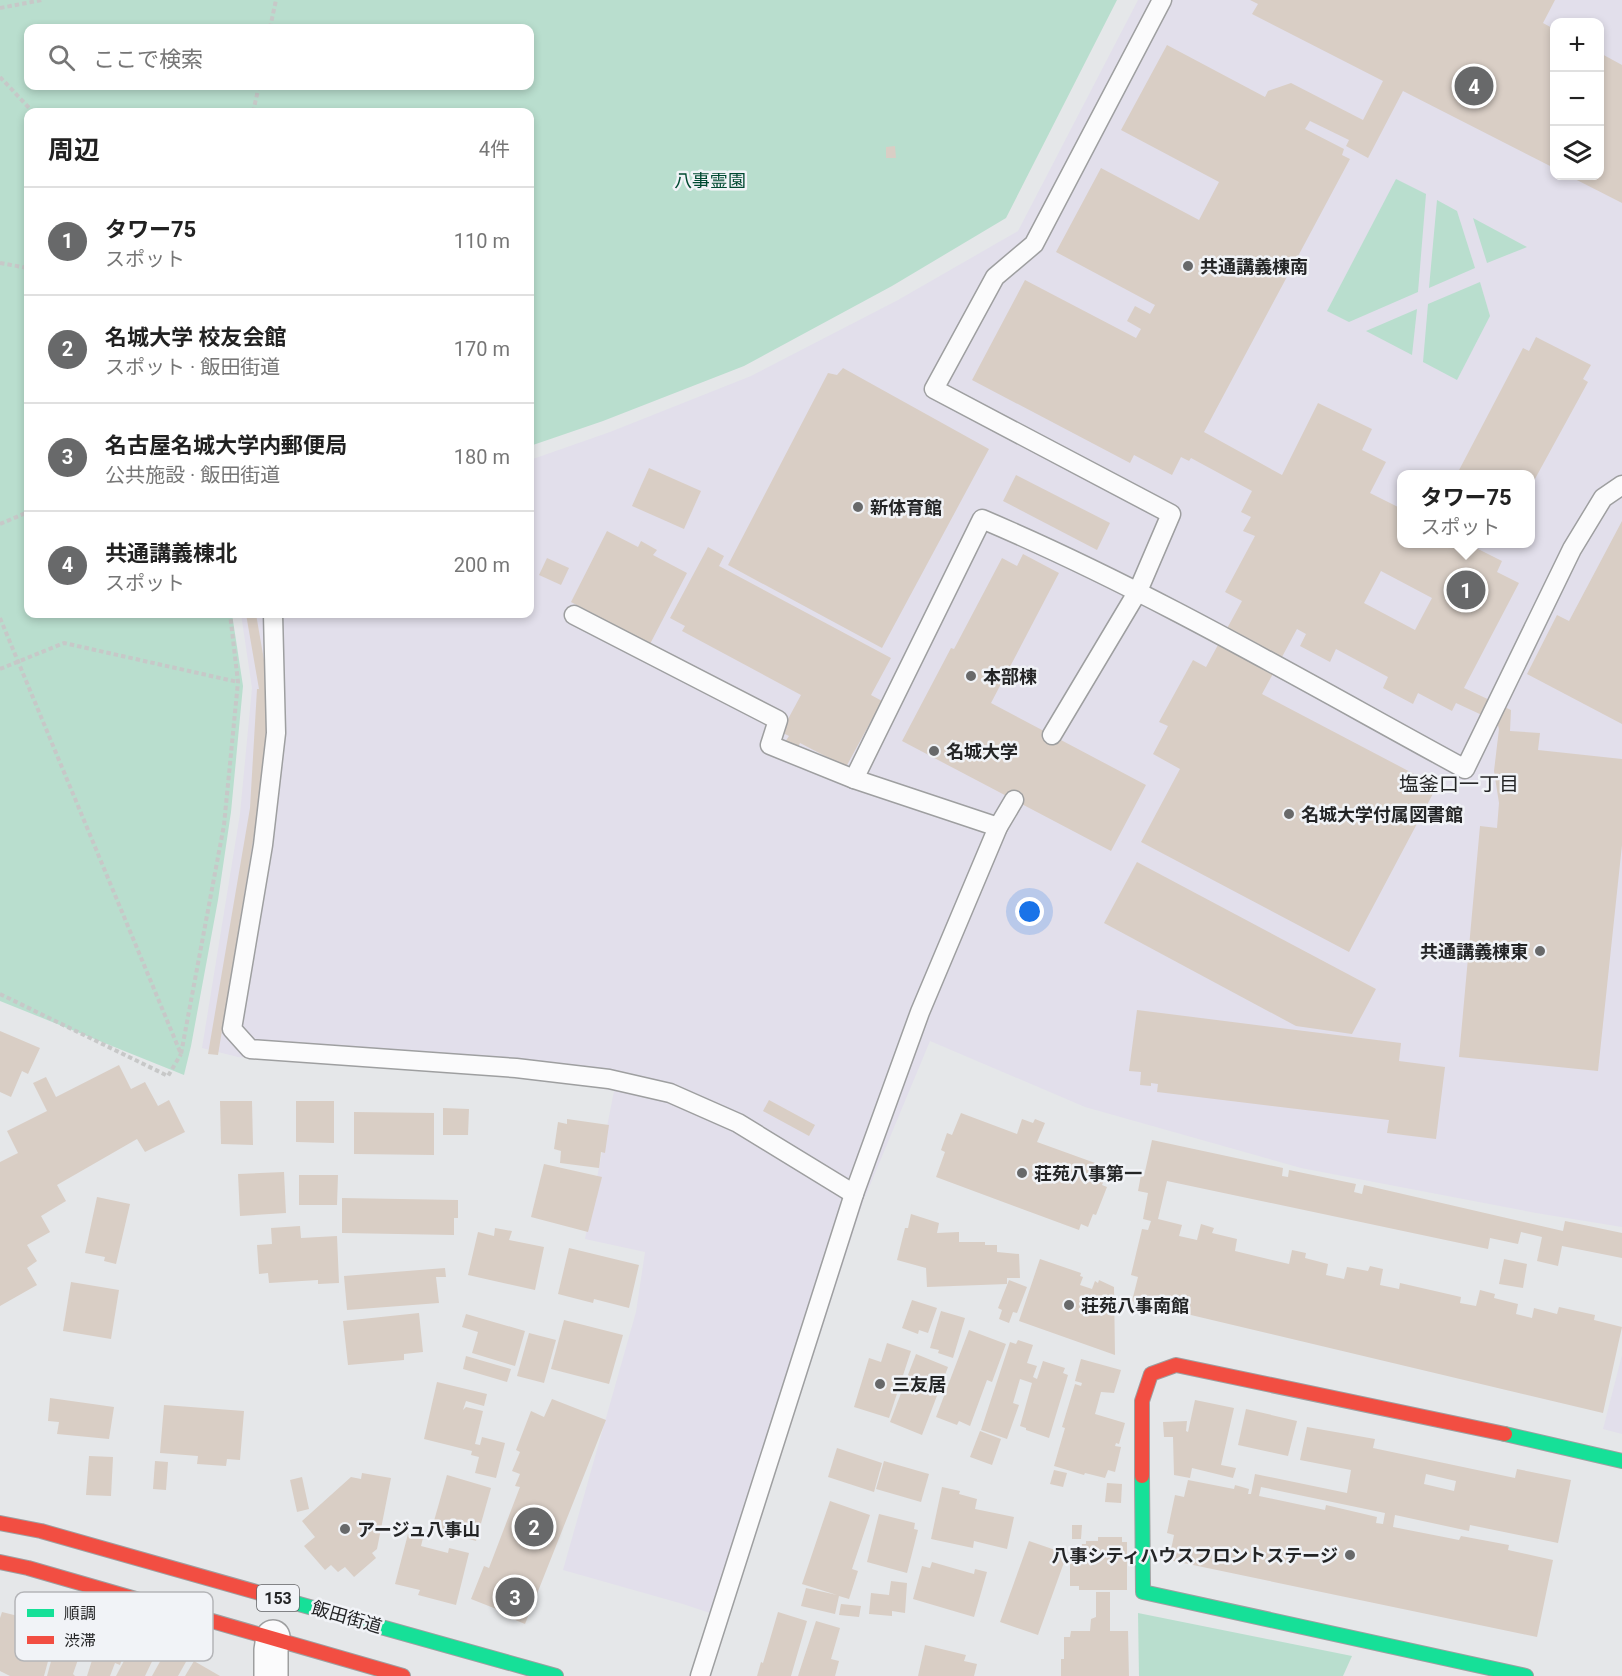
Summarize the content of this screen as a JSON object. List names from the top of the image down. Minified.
{"streets":{"main road":["153","飯田街道"]},"districts":["塩釜口一丁目"],"parks":["八事霊園"],"places":["共通講義棟南","新体育館","本部棟","名城大学","名城大学付属図書館","共通講義棟東","荘苑八事第一","荘苑八事南館","三友居","アージュ八事山","八事シティハウスフロントステージ"],"legend":["順調","渋滞"],"page":{"map_buttons":["+","−"],"search":"ここで検索","pins":["4","1","2","3"],"heading":["周辺","4件"],"list":[{"mark":"1","name":"タワー75","note":"スポット","value":"110 m"},{"mark":"2","name":"名城大学 校友会館","note":"スポット · 飯田街道","value":"170 m"},{"mark":"3","name":"名古屋名城大学内郵便局","note":"公共施設 · 飯田街道","value":"180 m"},{"mark":"4","name":"共通講義棟北","note":"スポット","value":"200 m"}],"popup":["タワー75","スポット"]}}
